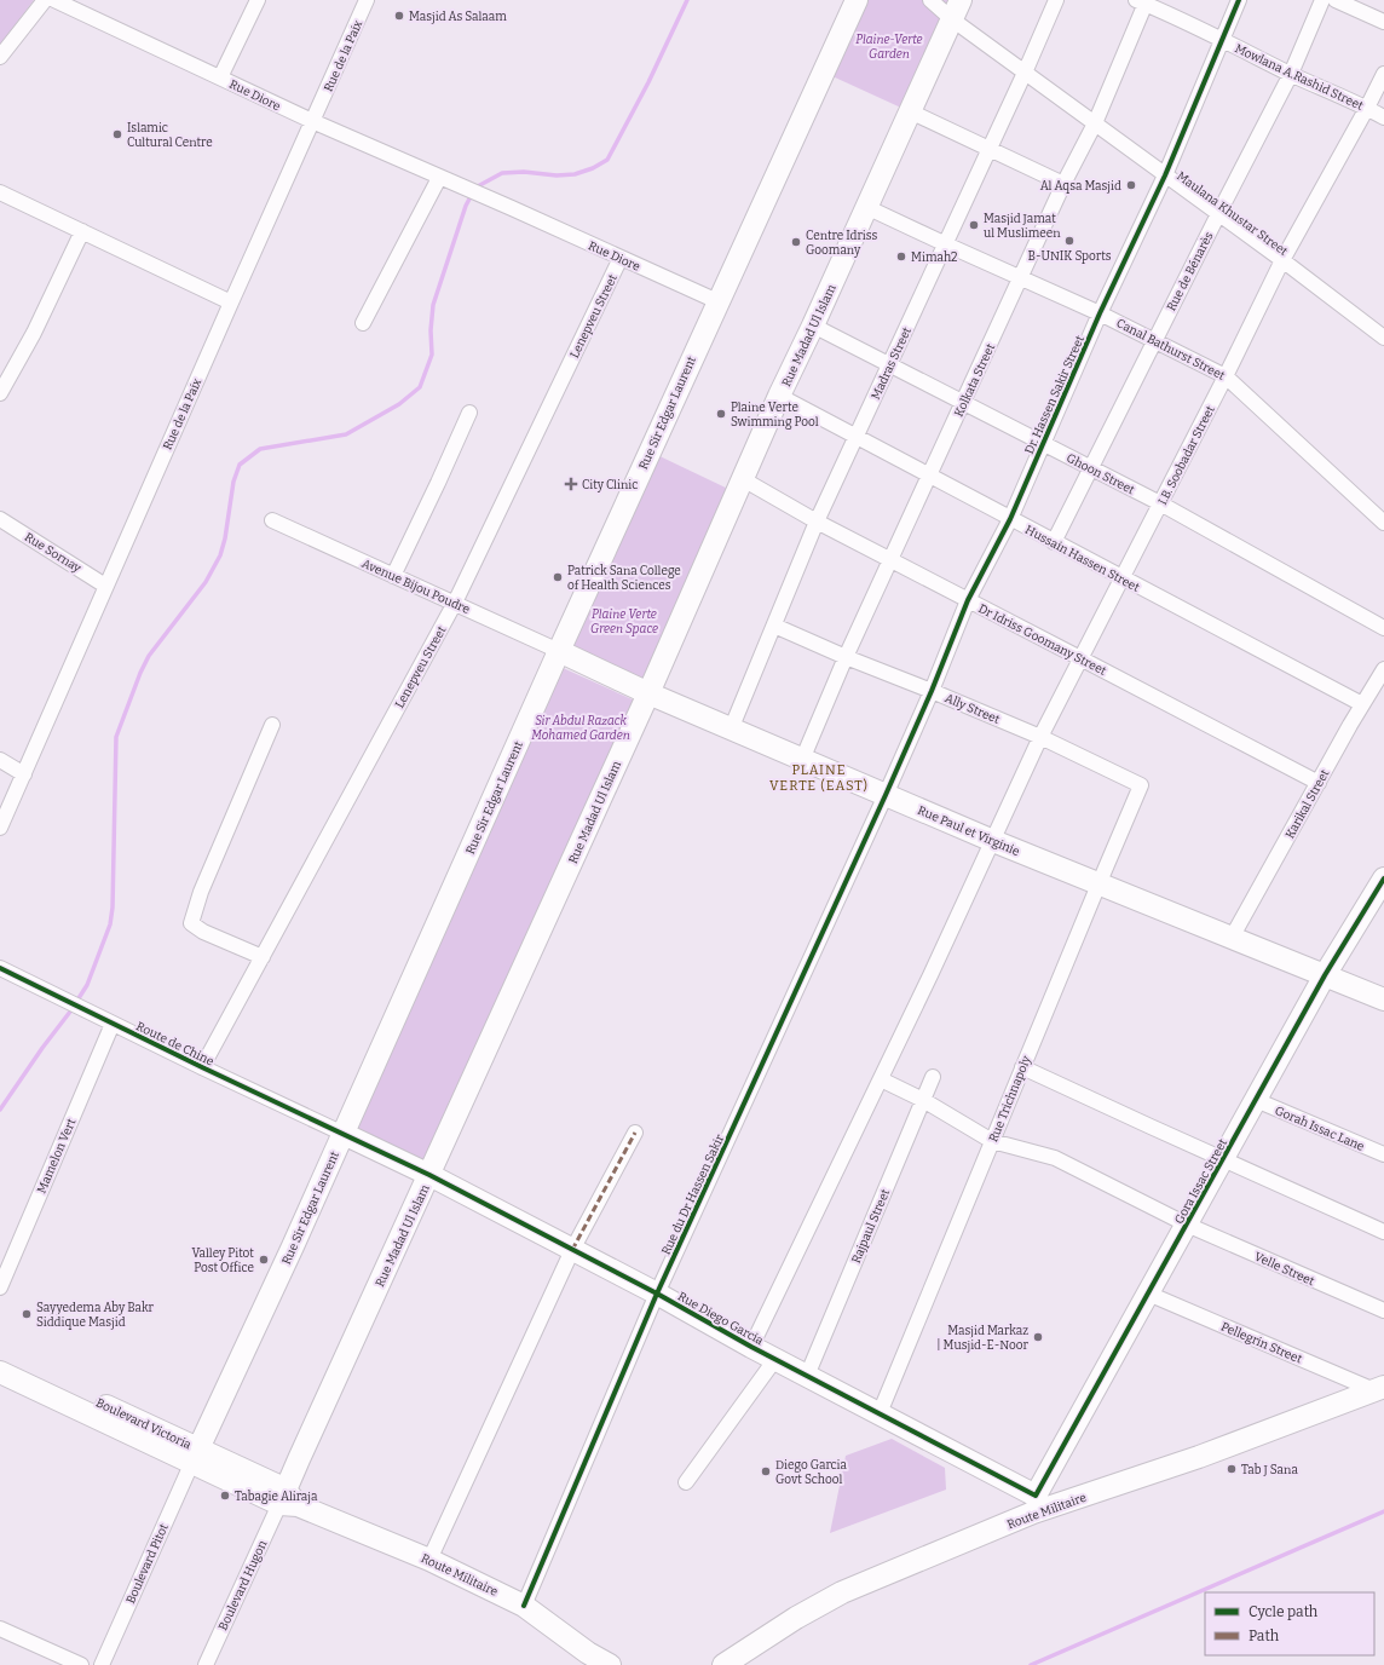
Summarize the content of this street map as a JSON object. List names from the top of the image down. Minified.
{"streets":{"main road":["Rue Madad Ul Islam","Rue Sir Edgar Laurent","Rue Paul et Virginie","Gora Issac Street","Rue Diego Garcia","Boulevard Victoria","Route Militaire"],"street":["Rue de la Paix","Mowlana A.Rashid Street","Rue Diore","Maulana Khustar Street","Rue de Bénarès","Lenepveu Street","Canal Bathurst Street","Madras Street","Kolkata Street","Dr. Hassen Sakir Street","I.B. Soobadar Street","Ghoon Street","Rue Sornay","Hussain Hassen Street","Avenue Bijou Poudre","Dr Idriss Goomany Street","Ally Street","Karikal Street","Route de Chine","Rue Trichnapoly","Gorah Issac Lane","Mamelon Vert","Rue du Dr Hassen Sakir","Rajpaul Street","Velle Street","Pellegrin Street","Boulevard Pitot","Boulevard Hugon"]},"crossings":[["Rue de la Paix","Rue Diore"],["Rue de la Paix","Rue Sornay"],["Mowlana A.Rashid Street","Rue de Bénarès"],["Mowlana A.Rashid Street","Kolkata Street"],["Mowlana A.Rashid Street","Dr. Hassen Sakir Street"],["Mowlana A.Rashid Street","I.B. Soobadar Street"],["Rue Diore","Lenepveu Street"],["Rue Diore","Rue Sir Edgar Laurent"],["Maulana Khustar Street","Rue de Bénarès"],["Maulana Khustar Street","Rue Madad Ul Islam"],["Maulana Khustar Street","Madras Street"],["Maulana Khustar Street","Kolkata Street"],["Maulana Khustar Street","Dr. Hassen Sakir Street"],["Maulana Khustar Street","I.B. Soobadar Street"],["Rue de Bénarès","Canal Bathurst Street"],["Rue de Bénarès","Ghoon Street"],["Rue de Bénarès","Hussain Hassen Street"],["Lenepveu Street","Avenue Bijou Poudre"],["Lenepveu Street","Route de Chine"],["Rue Madad Ul Islam","Canal Bathurst Street"],["Rue Madad Ul Islam","Ghoon Street"],["Rue Madad Ul Islam","Hussain Hassen Street"],["Rue Madad Ul Islam","Dr Idriss Goomany Street"],["Rue Madad Ul Islam","Rue Paul et Virginie"],["Rue Madad Ul Islam","Rue Diego Garcia"],["Rue Madad Ul Islam","Boulevard Victoria"],["Rue Madad Ul Islam","Route Militaire"],["Rue Madad Ul Islam","Boulevard Hugon"],["Canal Bathurst Street","Madras Street"],["Canal Bathurst Street","Kolkata Street"],["Canal Bathurst Street","Dr. Hassen Sakir Street"],["Canal Bathurst Street","I.B. Soobadar Street"],["Madras Street","Ghoon Street"],["Madras Street","Hussain Hassen Street"],["Madras Street","Dr Idriss Goomany Street"],["Madras Street","Ally Street"],["Madras Street","Rue Paul et Virginie"],["Kolkata Street","Ghoon Street"],["Kolkata Street","Hussain Hassen Street"],["Kolkata Street","Dr Idriss Goomany Street"],["Kolkata Street","Ally Street"],["Kolkata Street","Rue Paul et Virginie"],["Dr. Hassen Sakir Street","Ghoon Street"],["Dr. Hassen Sakir Street","Hussain Hassen Street"],["Dr. Hassen Sakir Street","Dr Idriss Goomany Street"],["Dr. Hassen Sakir Street","Ally Street"],["Dr. Hassen Sakir Street","Rue Paul et Virginie"],["Dr. Hassen Sakir Street","Rue du Dr Hassen Sakir"],["Rue Sir Edgar Laurent","Avenue Bijou Poudre"],["Rue Sir Edgar Laurent","Rue Paul et Virginie"],["Rue Sir Edgar Laurent","Route de Chine"],["Rue Sir Edgar Laurent","Rue Diego Garcia"],["Rue Sir Edgar Laurent","Boulevard Victoria"],["Rue Sir Edgar Laurent","Boulevard Pitot"],["I.B. Soobadar Street","Ghoon Street"],["I.B. Soobadar Street","Hussain Hassen Street"],["I.B. Soobadar Street","Dr Idriss Goomany Street"],["I.B. Soobadar Street","Ally Street"],["I.B. Soobadar Street","Rue Paul et Virginie"],["I.B. Soobadar Street","Velle Street"],["I.B. Soobadar Street","Rue Diego Garcia"],["Hussain Hassen Street","Karikal Street"],["Avenue Bijou Poudre","Rue Paul et Virginie"],["Dr Idriss Goomany Street","Karikal Street"],["Ally Street","Rue Trichnapoly"],["Karikal Street","Rue Paul et Virginie"],["Rue Paul et Virginie","Rue Trichnapoly"],["Rue Paul et Virginie","Gora Issac Street"],["Rue Paul et Virginie","Rue du Dr Hassen Sakir"],["Route de Chine","Mamelon Vert"],["Route de Chine","Rue Diego Garcia"],["Rue Trichnapoly","Velle Street"],["Rue Trichnapoly","Rue Diego Garcia"],["Gorah Issac Lane","Gora Issac Street"],["Gora Issac Street","Velle Street"],["Gora Issac Street","Rue Diego Garcia"],["Gora Issac Street","Pellegrin Street"],["Rue du Dr Hassen Sakir","Rue Diego Garcia"],["Rue du Dr Hassen Sakir","Route Militaire"],["Rajpaul Street","Velle Street"],["Rajpaul Street","Rue Diego Garcia"],["Pellegrin Street","Route Militaire"],["Boulevard Victoria","Route Militaire"],["Boulevard Victoria","Boulevard Pitot"],["Boulevard Victoria","Boulevard Hugon"],["Route Militaire","Boulevard Hugon"]],"districts":["PLAINE VERTE (EAST)"],"parks":["Plaine-Verte Garden","Plaine Verte Green Space","Sir Abdul Razack Mohamed Garden"],"places":{"other":["Masjid As Salaam","Islamic Cultural Centre","Al Aqsa Masjid","Masjid Jamat ul Muslimeen","B-UNIK Sports","Centre Idriss Goomany","Mimah2","Plaine Verte Swimming Pool","Patrick Sana College of Health Sciences","Valley Pitot Post Office","Sayyedema Aby Bakr Siddique Masjid","Masjid Markaz | Musjid-E-Noor","Tab J Sana","Diego Garcia Govt School","Tabagie Aliraja"],"health":["City Clinic"]},"legend":["Cycle path","Path"]}
